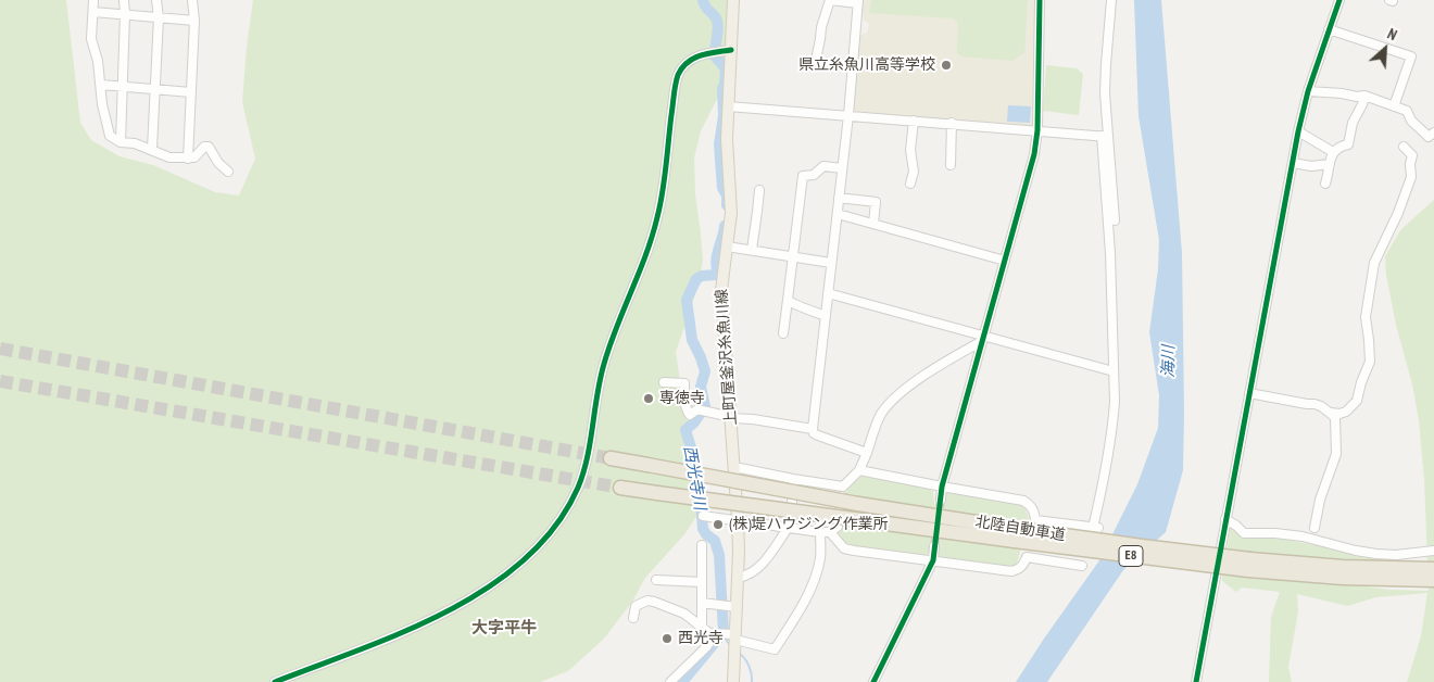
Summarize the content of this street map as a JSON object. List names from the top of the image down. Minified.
{"streets":{"highway":["北陸自動車道","E8"],"main road":["上町屋釜沢糸魚川線"]},"districts":["大字平牛"],"water":["海川","西光寺川"],"places":["県立糸魚川高等学校","専徳寺","(株)堤ハウジング作業所","西光寺"],"north":"top right"}
